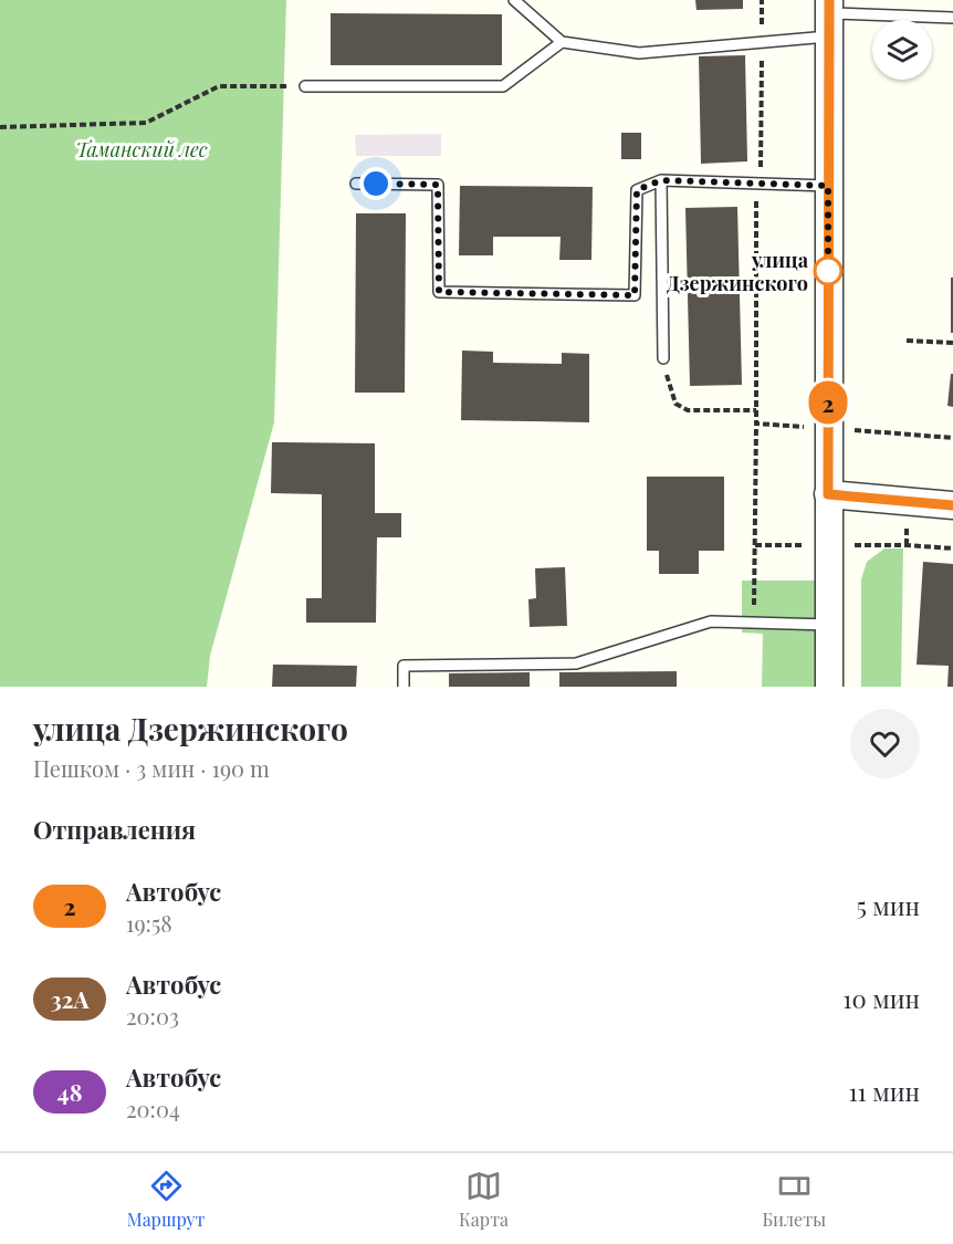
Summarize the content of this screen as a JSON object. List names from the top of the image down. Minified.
{"parks":["Таманский лес"],"places":["улица Дзержинского"],"lines":["bus line 2"],"page":{"on_map":"2","heading":[["улица Дзержинского","Пешком · 3 мин · 190 m"],"Отправления"],"list":[{"mark":"2","name":"Автобус","note":"19:58","value":"5 мин"},{"mark":"32A","name":"Автобус","note":"20:03","value":"10 мин"},{"mark":"48","name":"Автобус","note":"20:04","value":"11 мин"}],"tabs":["Маршрут","Карта","Билеты"]}}
